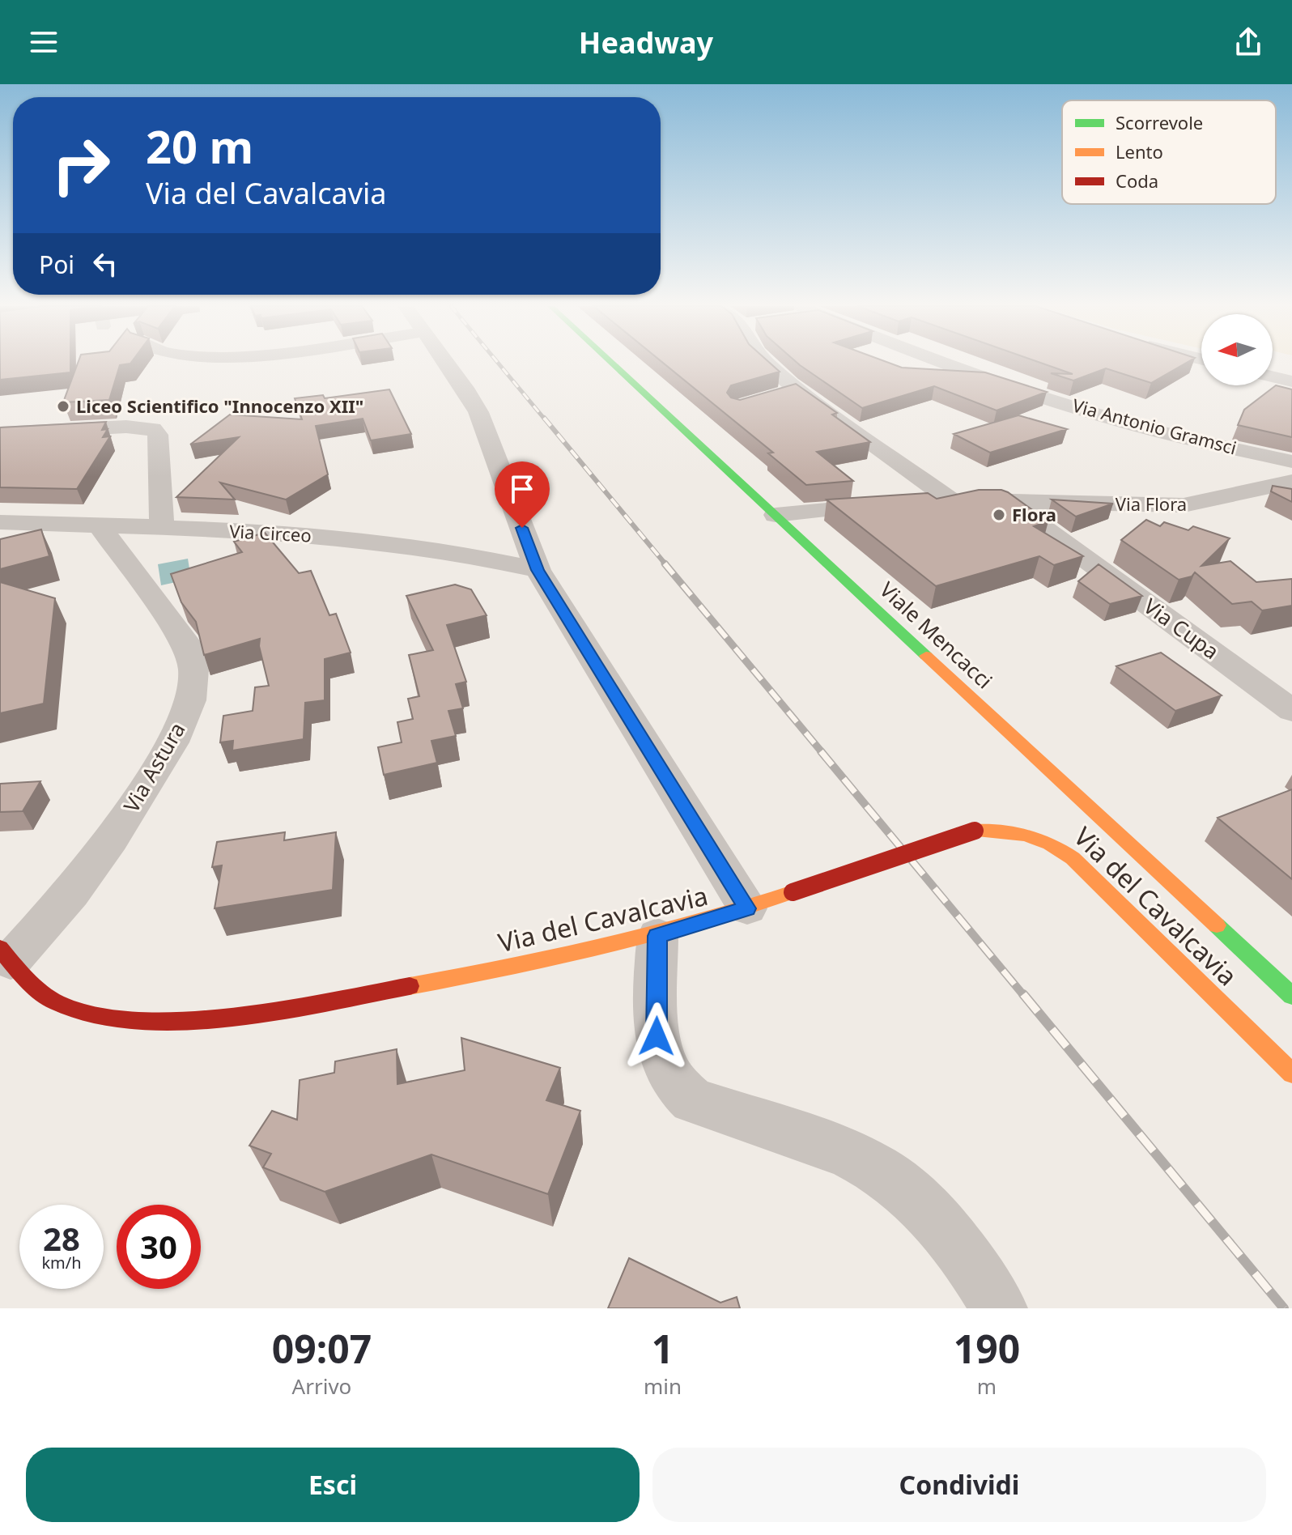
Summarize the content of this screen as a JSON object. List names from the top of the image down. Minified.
{"streets":{"main road":["Viale Mencacci","Via del Cavalcavia"],"street":["Via Antonio Gramsci","Via Flora","Via Circeo","Via Cupa","Via Astura"]},"crossings":[["Via Flora","Via Cupa"],["Via Flora","Viale Mencacci"],["Via Circeo","Via Astura"],["Via Astura","Via del Cavalcavia"]],"places":["Liceo Scientifico \"Innocenzo XII\"","Flora"],"legend":["Scorrevole","Lento","Coda"],"north":"left","page":{"header":"Headway","turn":["20 m","Via del Cavalcavia"],"then":"Poi","speed":"28 km/h","limit":"30","eta":["09:07","Arrivo","1","min","190","m"],"buttons":["Esci","Condividi"]}}
